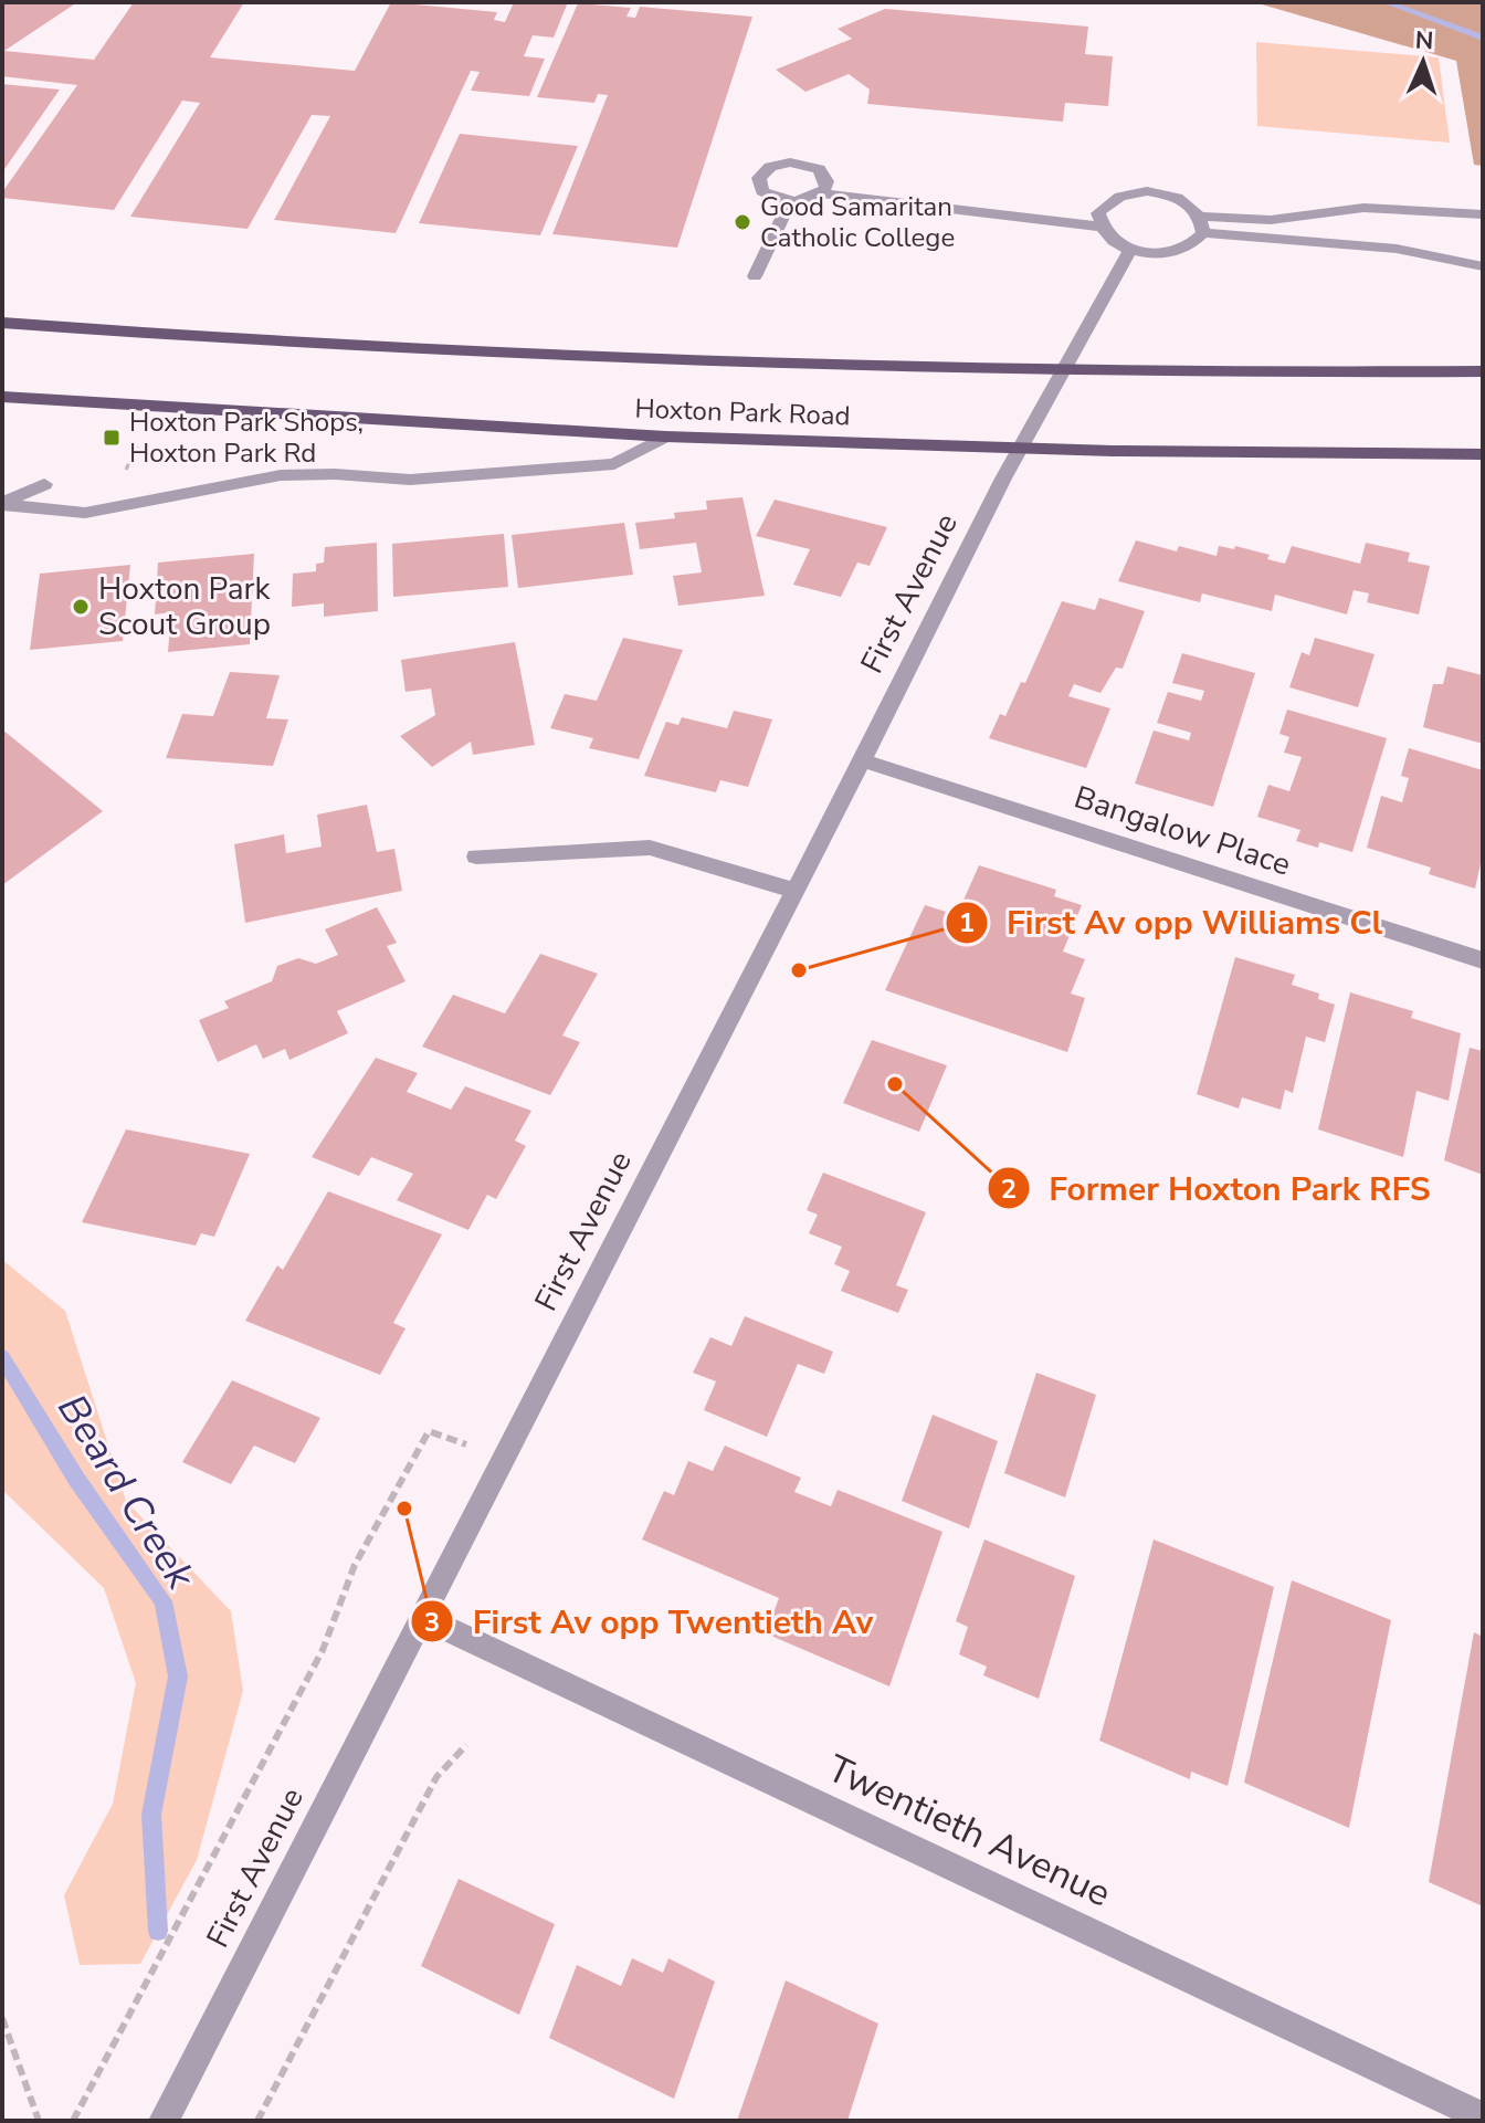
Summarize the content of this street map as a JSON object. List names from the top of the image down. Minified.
{"streets":{"main road":["Hoxton Park Road"],"street":["First Avenue","Bangalow Place","Twentieth Avenue"]},"crossings":[["Hoxton Park Road","First Avenue"],["First Avenue","Bangalow Place"],["First Avenue","Twentieth Avenue"]],"water":["Beard Creek"],"places":{"other":["Good Samaritan Catholic College","Hoxton Park Scout Group","First Av opp Williams Cl","Former Hoxton Park RFS","First Av opp Twentieth Av"],"transit":["Hoxton Park Shops, Hoxton Park Rd"]},"north":"top"}
